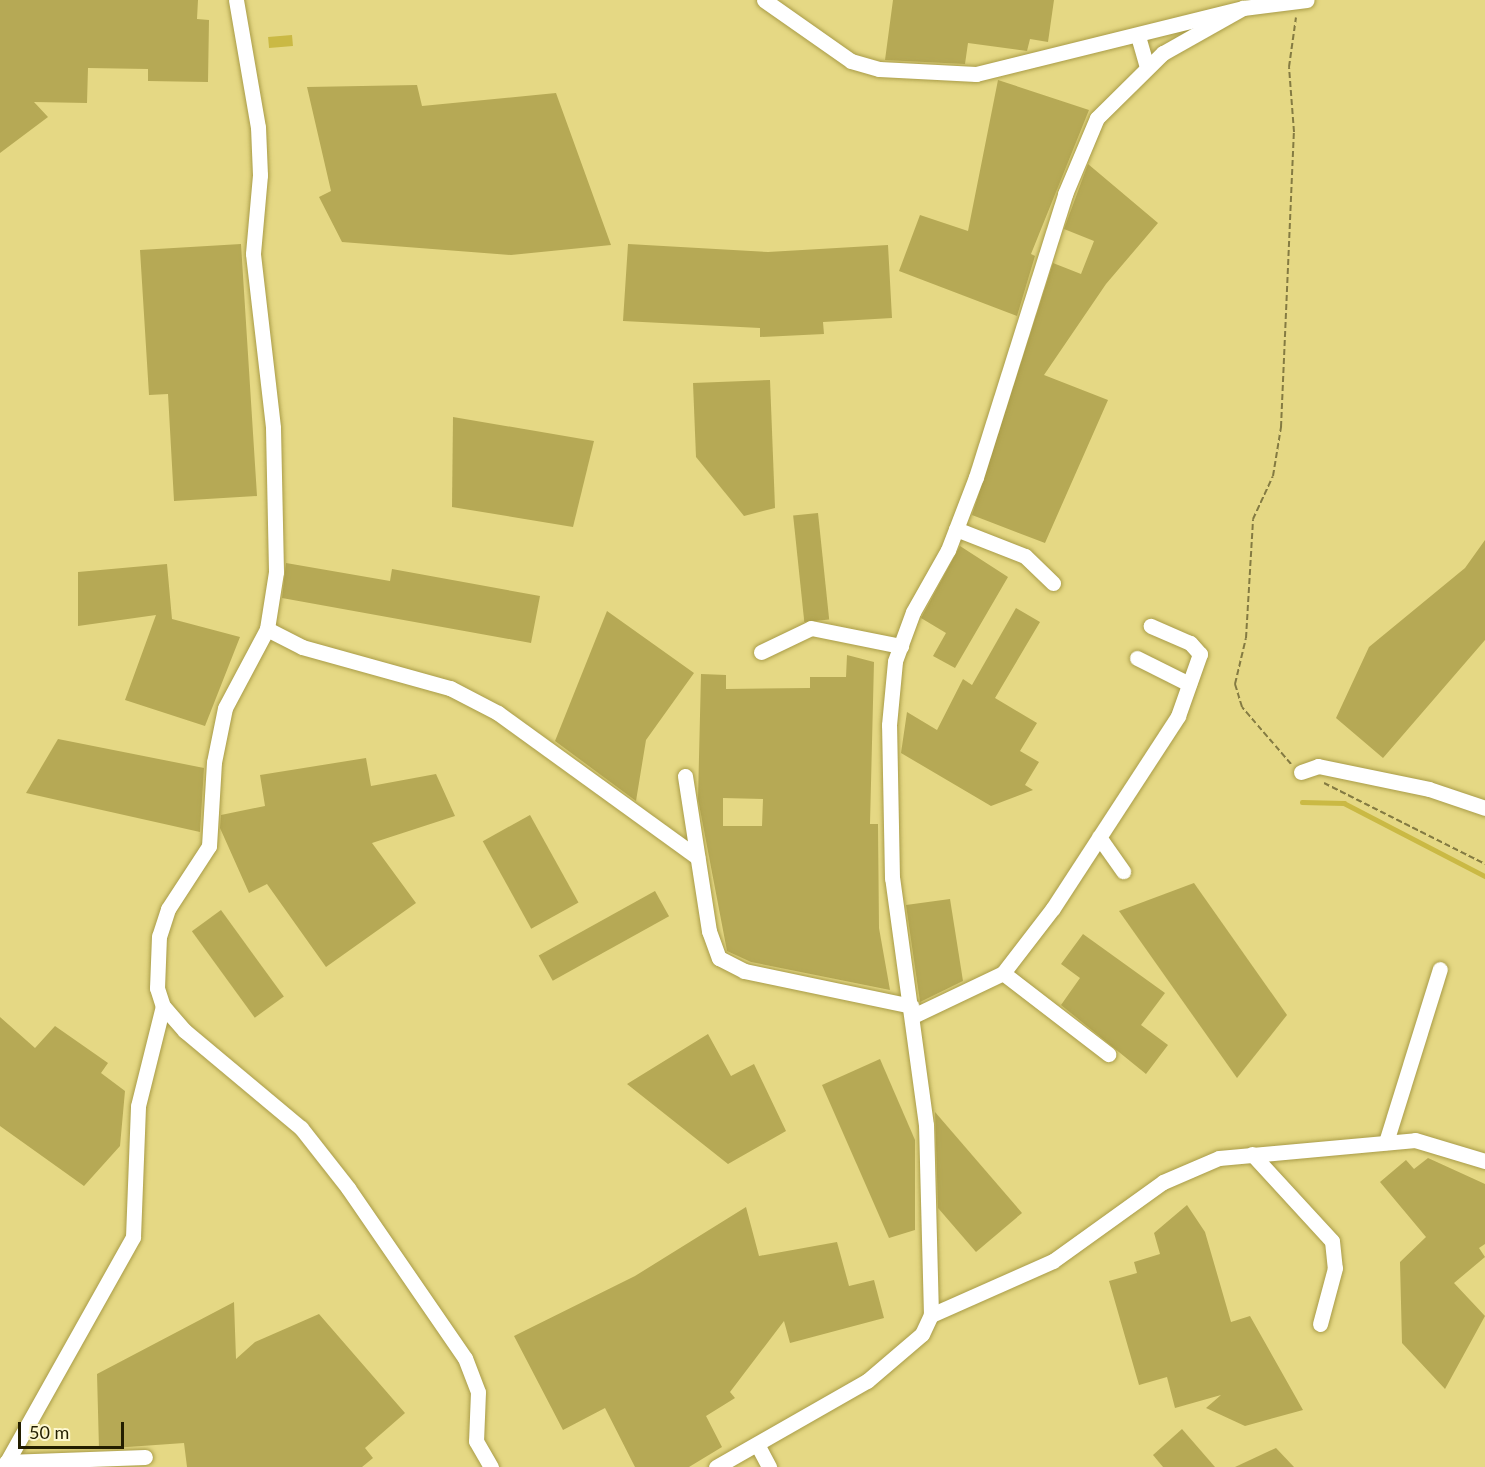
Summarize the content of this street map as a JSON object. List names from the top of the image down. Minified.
{"scale_bar":"50 m"}
